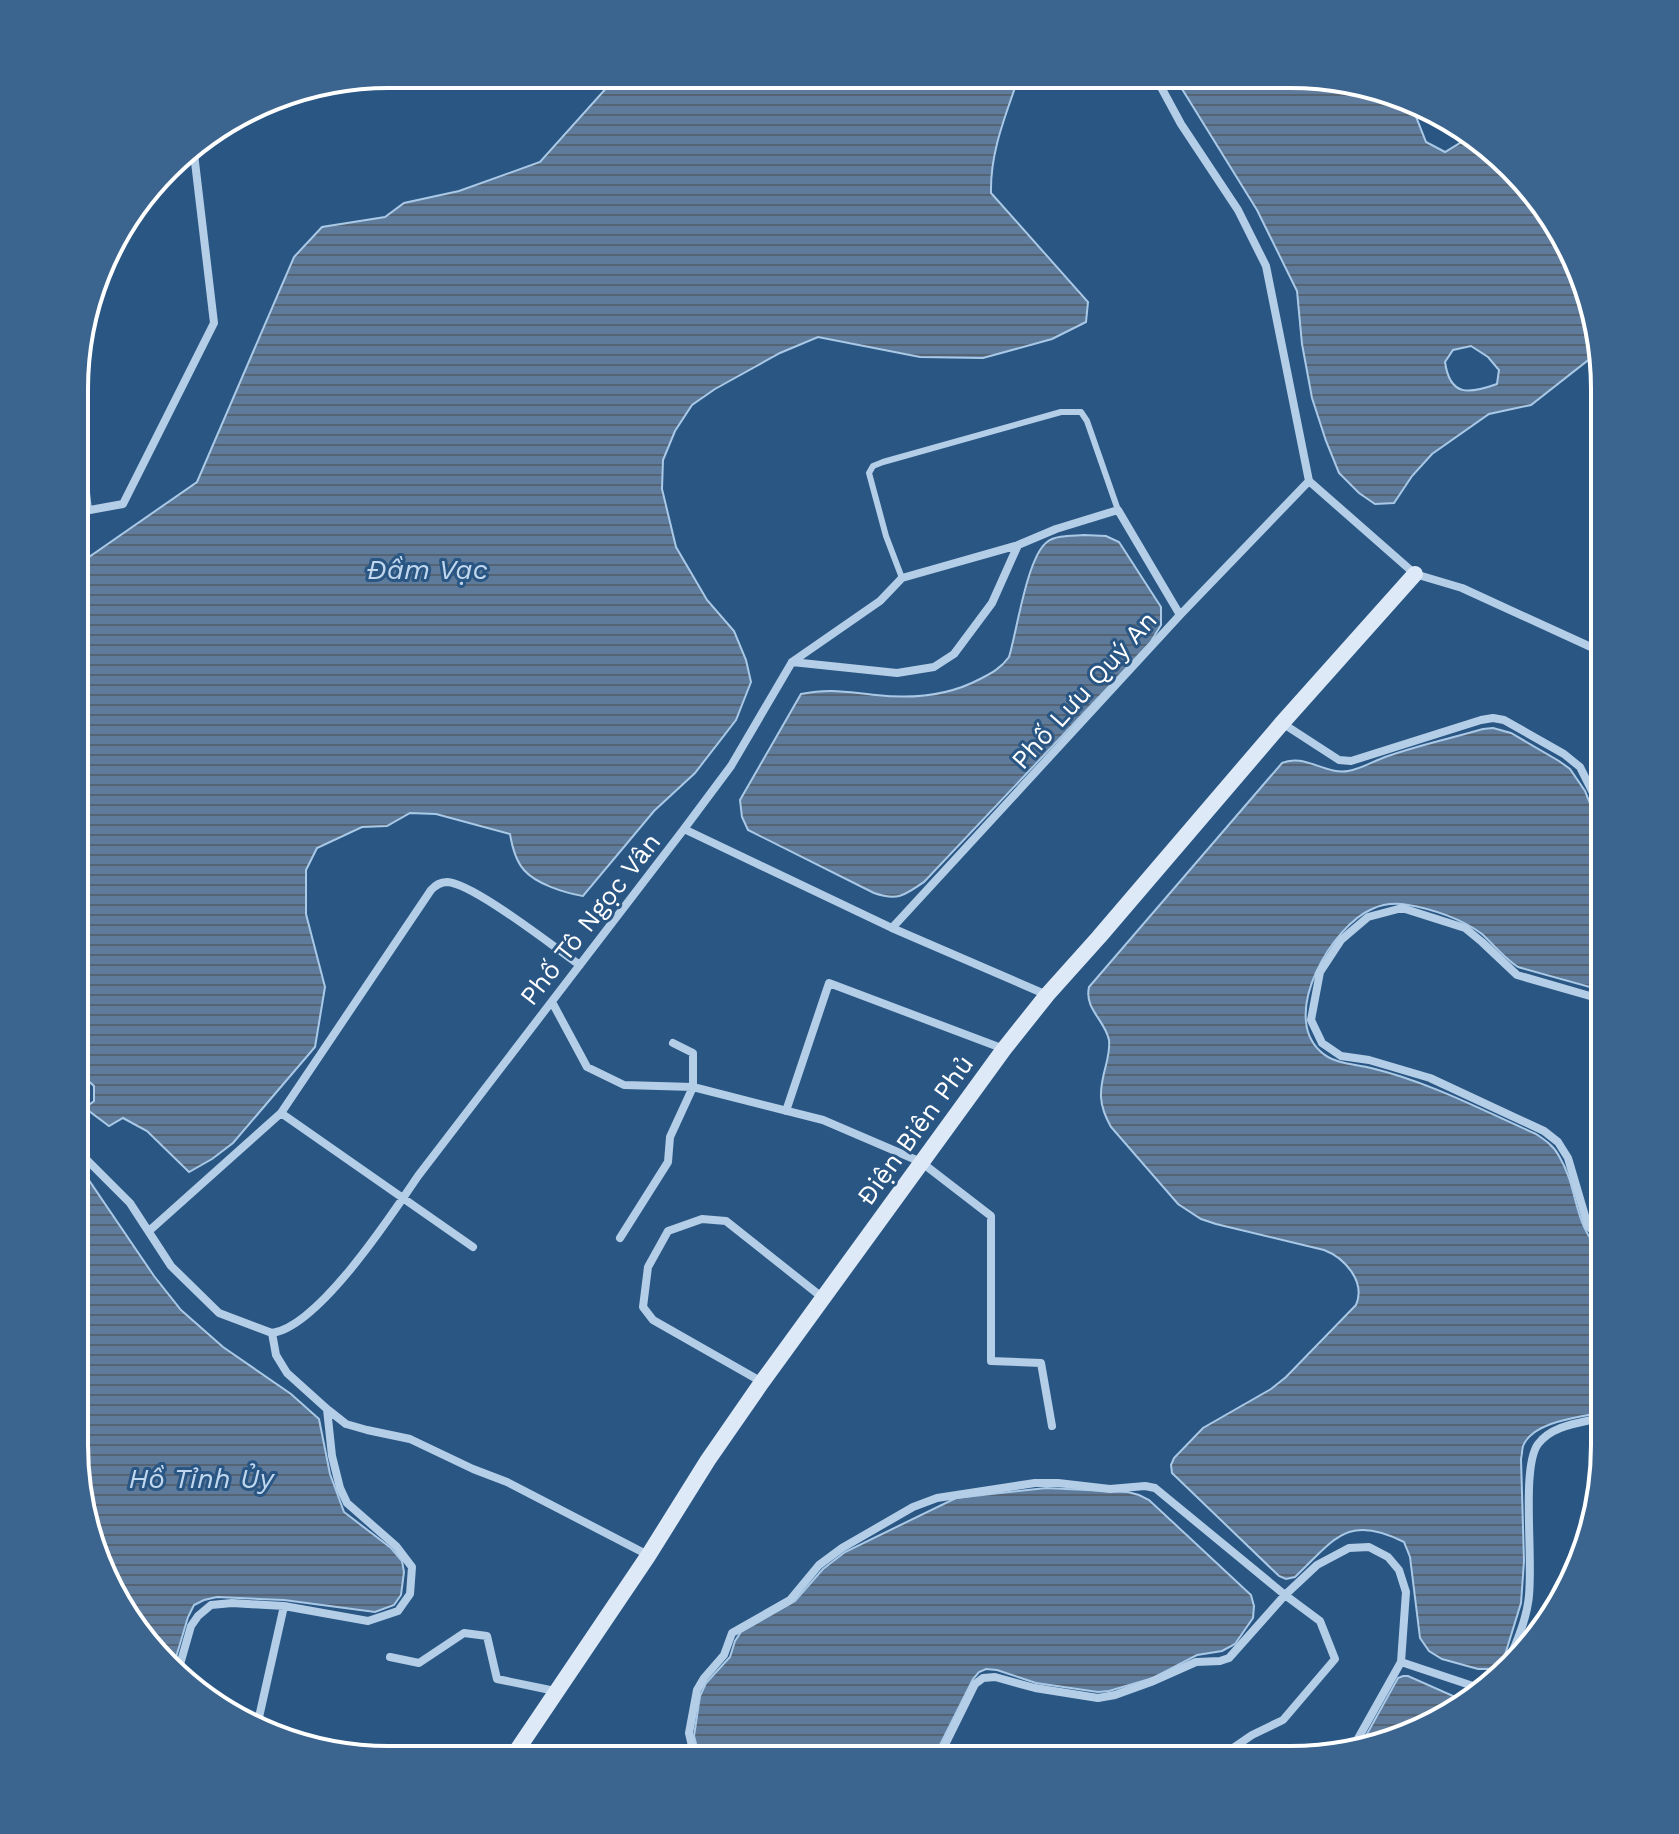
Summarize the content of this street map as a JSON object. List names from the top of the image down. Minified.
{"streets":{"street":["Phố Lưu Quý An","Phố Tô Ngọc Vân","Điện Biên Phủ"]},"crossings":[["Phố Lưu Quý An","Phố Tô Ngọc Vân"],["Phố Tô Ngọc Vân","Điện Biên Phủ"]],"water":["Đầm Vạc","Hồ Tỉnh Ủy"]}
